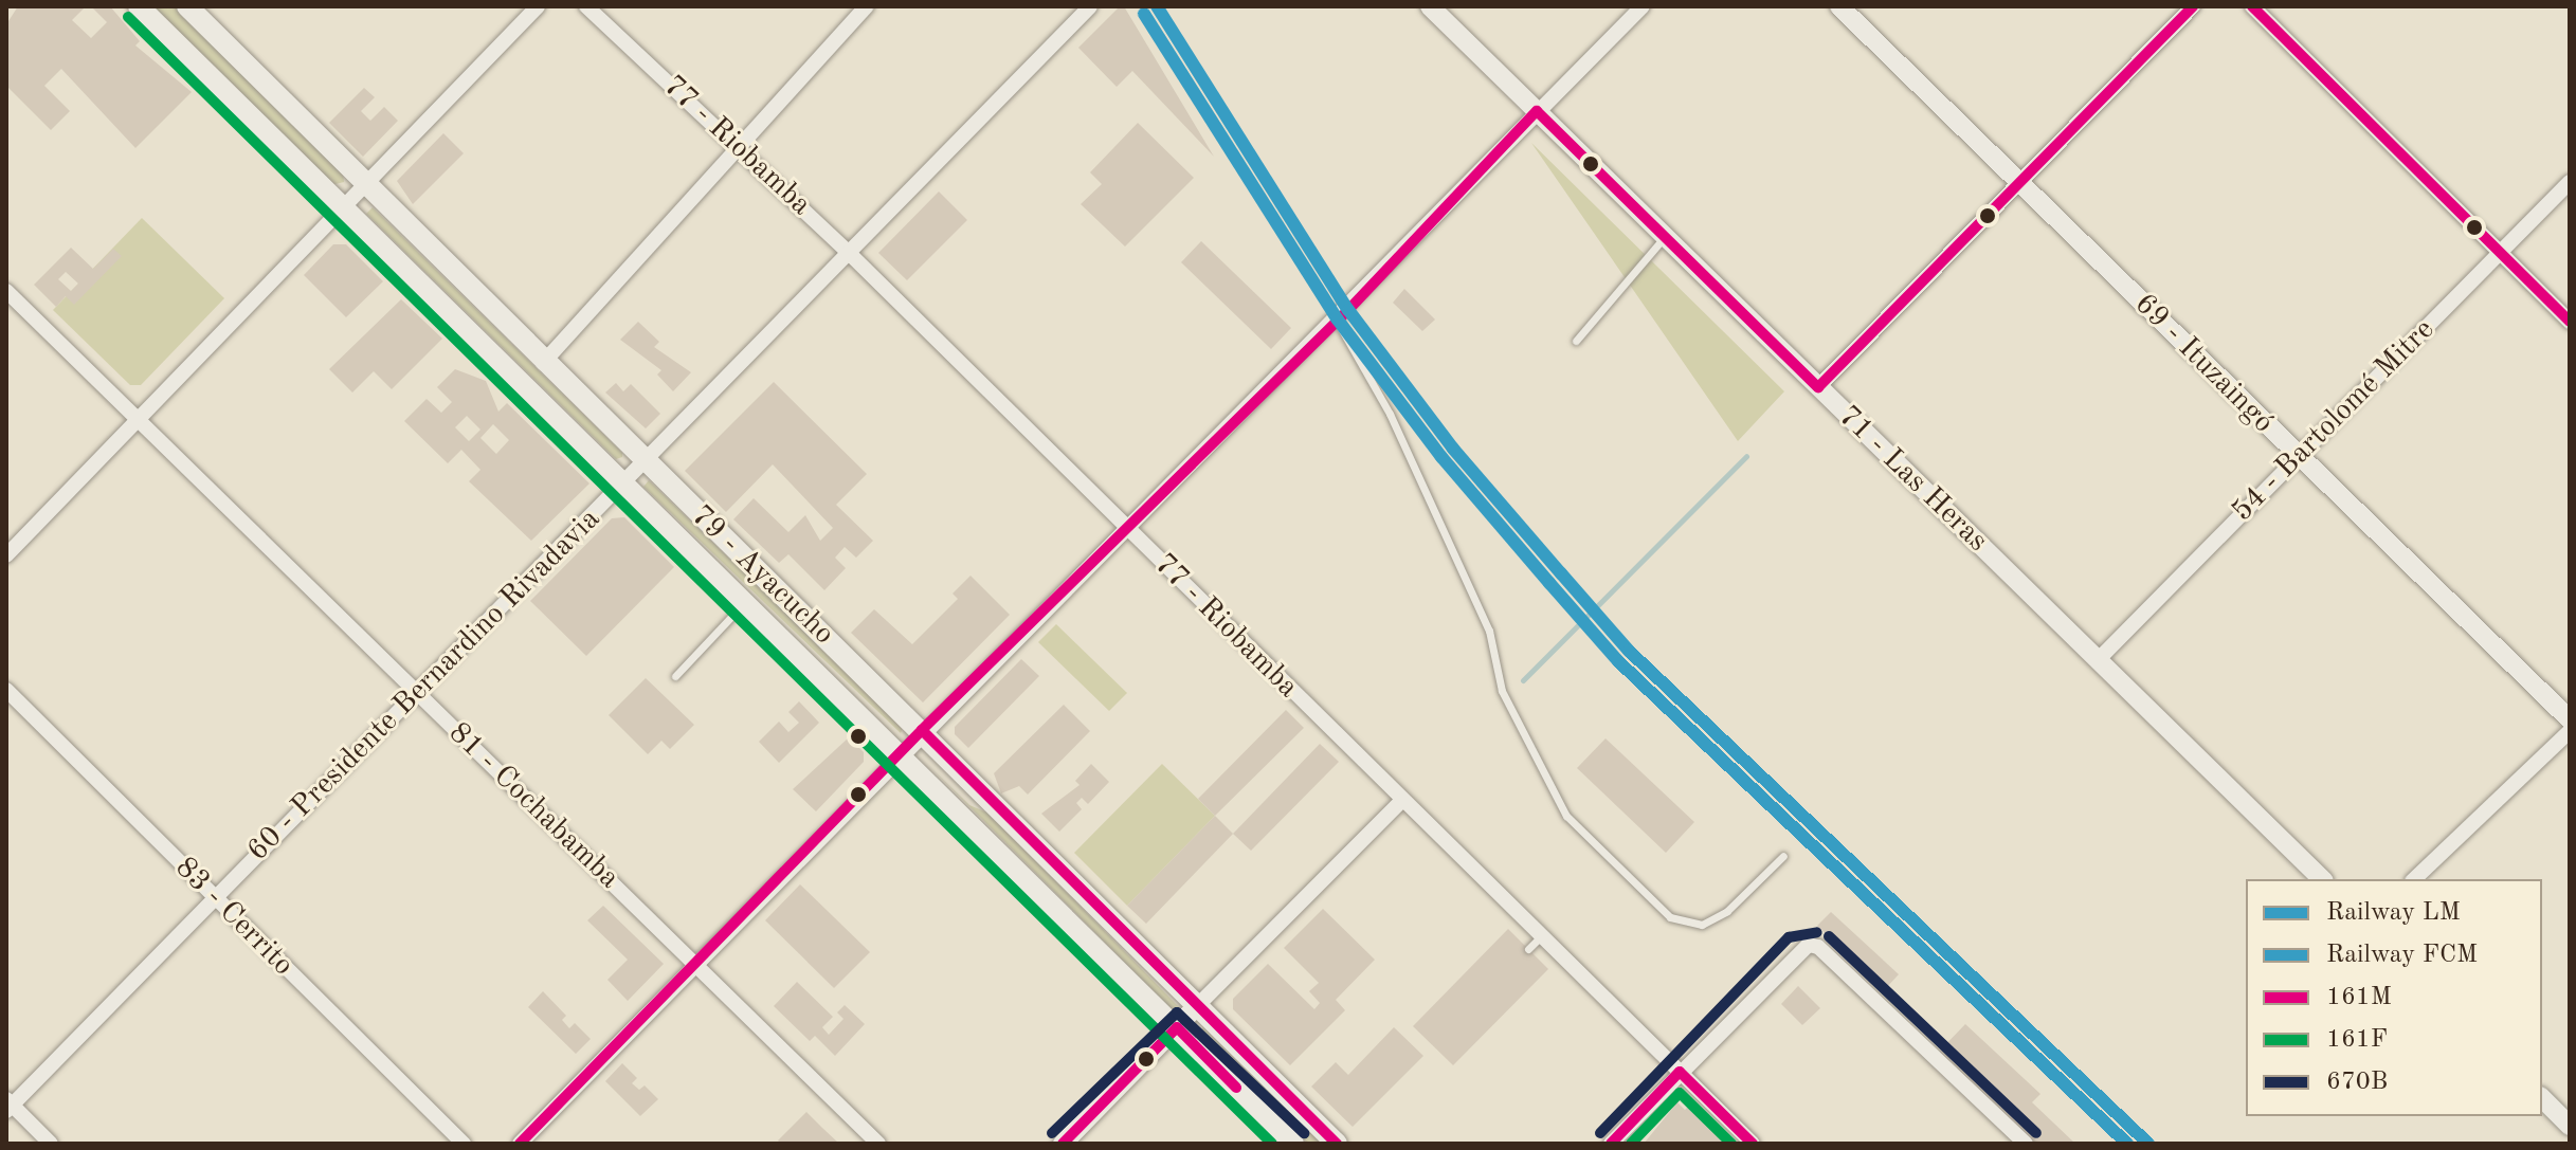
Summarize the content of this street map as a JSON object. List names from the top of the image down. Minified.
{"streets":{"main road":["79 - Ayacucho"],"street":["77 - Riobamba","69 - Ituzaingó","54 - Bartolomé Mitre","71 - Las Heras","60 - Presidente Bernardino Rivadavia","81 - Cochabamba","83 - Cerrito"]},"crossings":[["77 - Riobamba","60 - Presidente Bernardino Rivadavia"],["69 - Ituzaingó","54 - Bartolomé Mitre"],["54 - Bartolomé Mitre","71 - Las Heras"],["79 - Ayacucho","60 - Presidente Bernardino Rivadavia"],["60 - Presidente Bernardino Rivadavia","81 - Cochabamba"],["60 - Presidente Bernardino Rivadavia","83 - Cerrito"]],"lines":["rail line LM","transit line 161M","rail line FCM","transit line 161F","transit line 670B"],"legend":["Railway LM","Railway FCM","161M","161F","670B"]}
